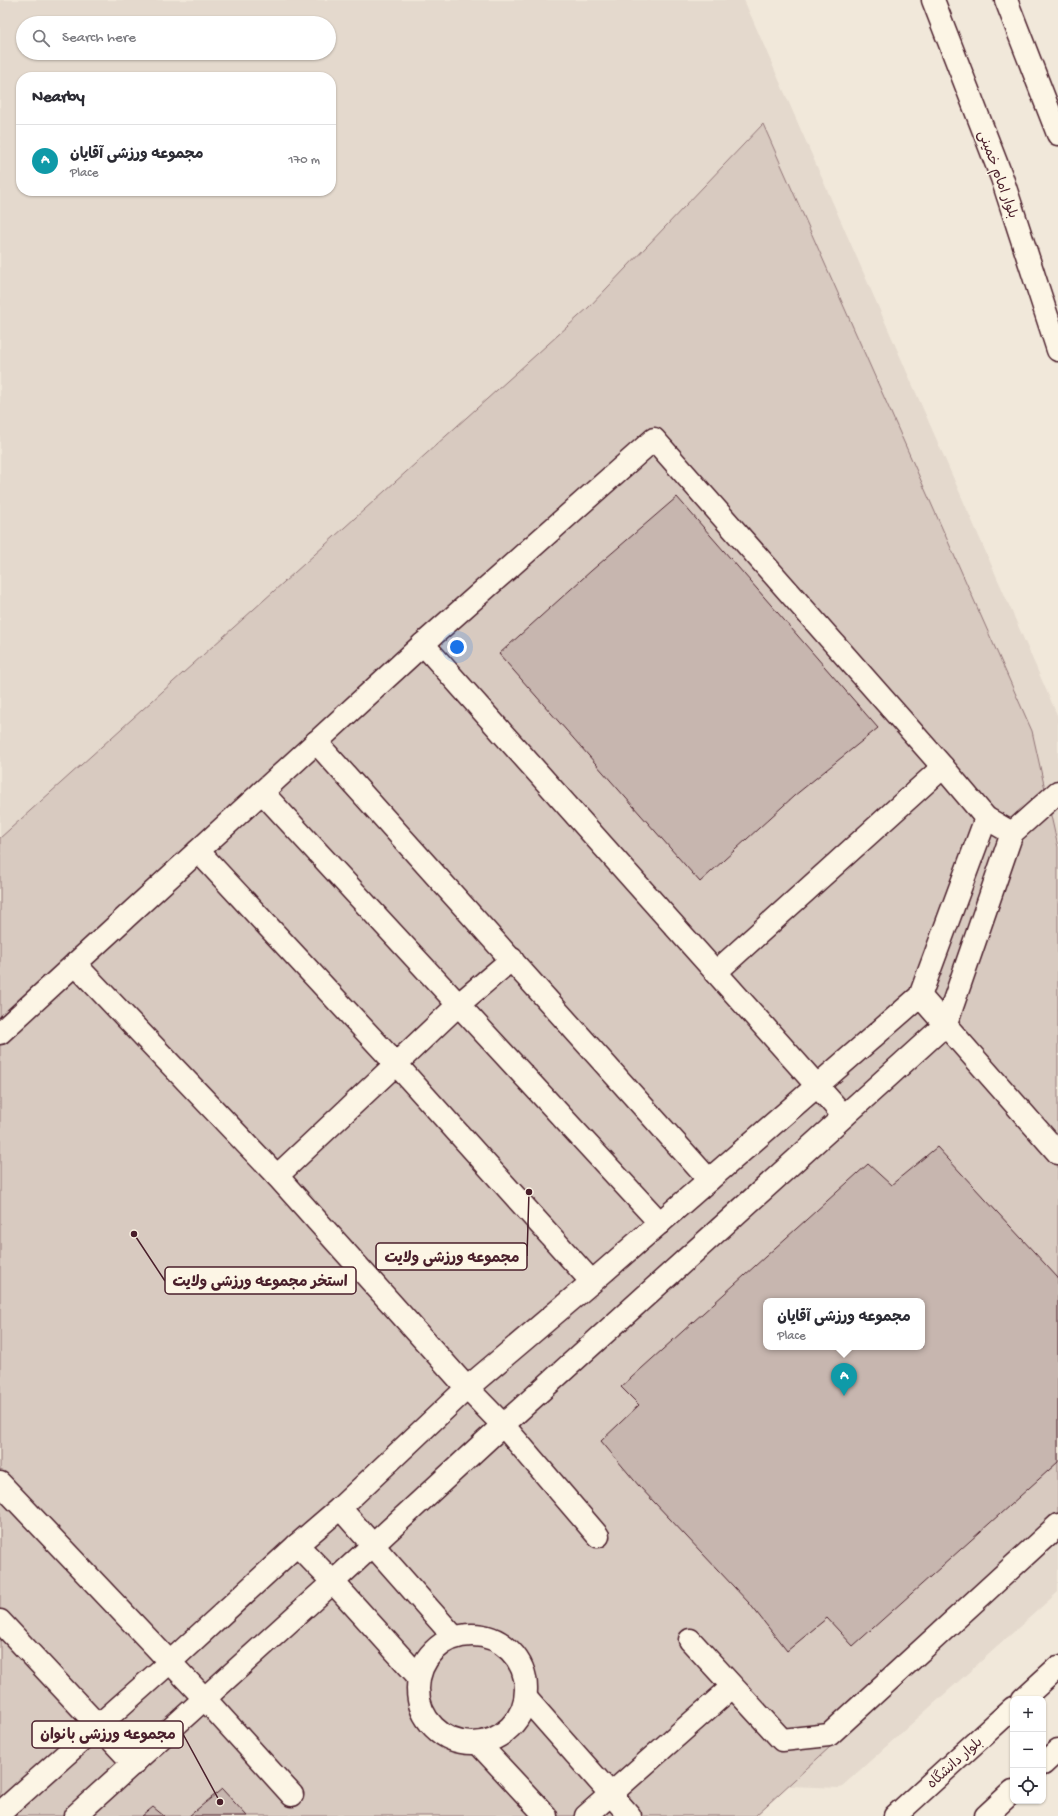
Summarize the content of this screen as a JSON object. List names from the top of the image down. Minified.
{"streets":{"street":["بلوار امام خمینی","بلوار دانشگاه"]},"places":["مجموعه ورزشی ولایت","استخر مجموعه ورزشی ولایت","مجموعه ورزشی بانوان"],"page":{"search":"Search here","heading":"Nearby","list":[{"mark":"A","name":"مجموعه ورزشی آقایان","note":"Place","value":"170 m"}],"popup":["مجموعه ورزشی آقایان","Place"],"pins":"A","map_buttons":["+","−"]}}
